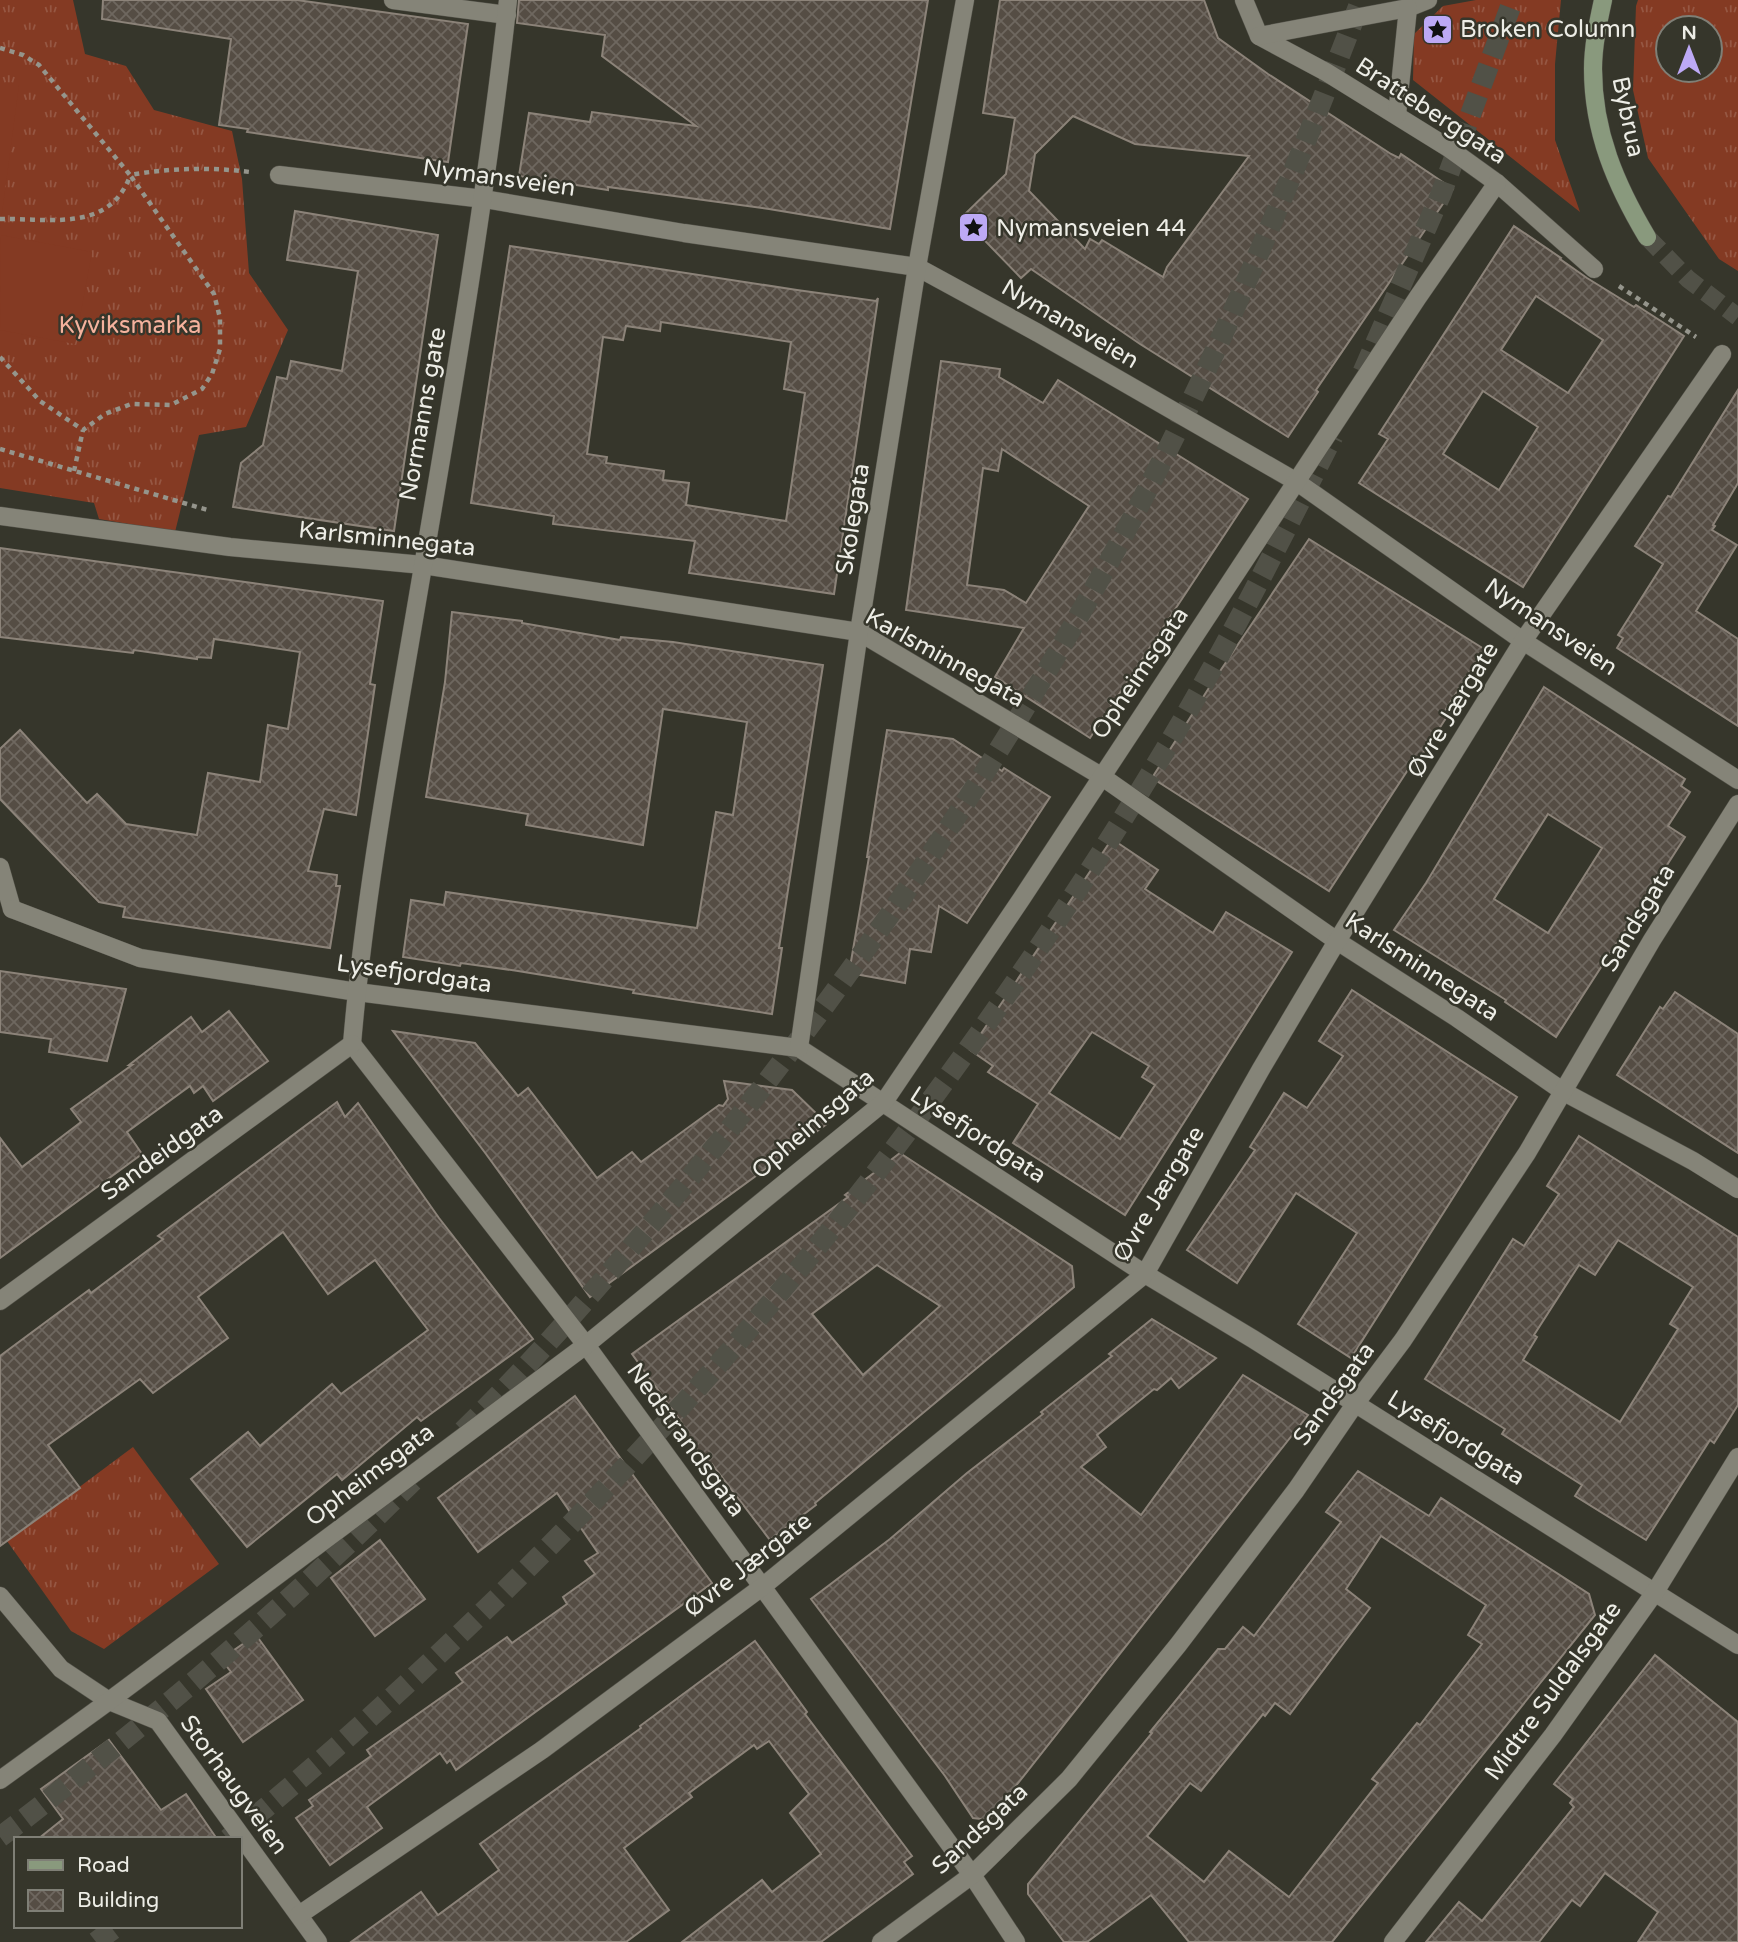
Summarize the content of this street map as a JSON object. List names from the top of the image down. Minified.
{"streets":{"main road":["Bybrua"],"street":["Bratteberggata","Nymansveien","Normanns gate","Skolegata","Karlsminnegata","Opheimsgata","Øvre Jærgate","Sandsgata","Lysefjordgata","Sandeidgata","Nedstrandsgata","Midtre Suldalsgate","Storhaugveien"]},"crossings":[["Bratteberggata","Opheimsgata"],["Nymansveien","Normanns gate"],["Nymansveien","Skolegata"],["Nymansveien","Opheimsgata"],["Nymansveien","Øvre Jærgate"],["Normanns gate","Karlsminnegata"],["Normanns gate","Lysefjordgata"],["Normanns gate","Sandeidgata"],["Normanns gate","Nedstrandsgata"],["Skolegata","Karlsminnegata"],["Skolegata","Lysefjordgata"],["Karlsminnegata","Opheimsgata"],["Karlsminnegata","Øvre Jærgate"],["Karlsminnegata","Sandsgata"],["Opheimsgata","Lysefjordgata"],["Opheimsgata","Nedstrandsgata"],["Opheimsgata","Storhaugveien"],["Øvre Jærgate","Lysefjordgata"],["Øvre Jærgate","Nedstrandsgata"],["Øvre Jærgate","Storhaugveien"],["Sandsgata","Lysefjordgata"],["Sandsgata","Nedstrandsgata"],["Lysefjordgata","Midtre Suldalsgate"],["Sandeidgata","Nedstrandsgata"]],"parks":["Kyviksmarka"],"places":{"place":["Broken Column","Nymansveien 44"]},"legend":["Road","Building"],"north":"top"}
